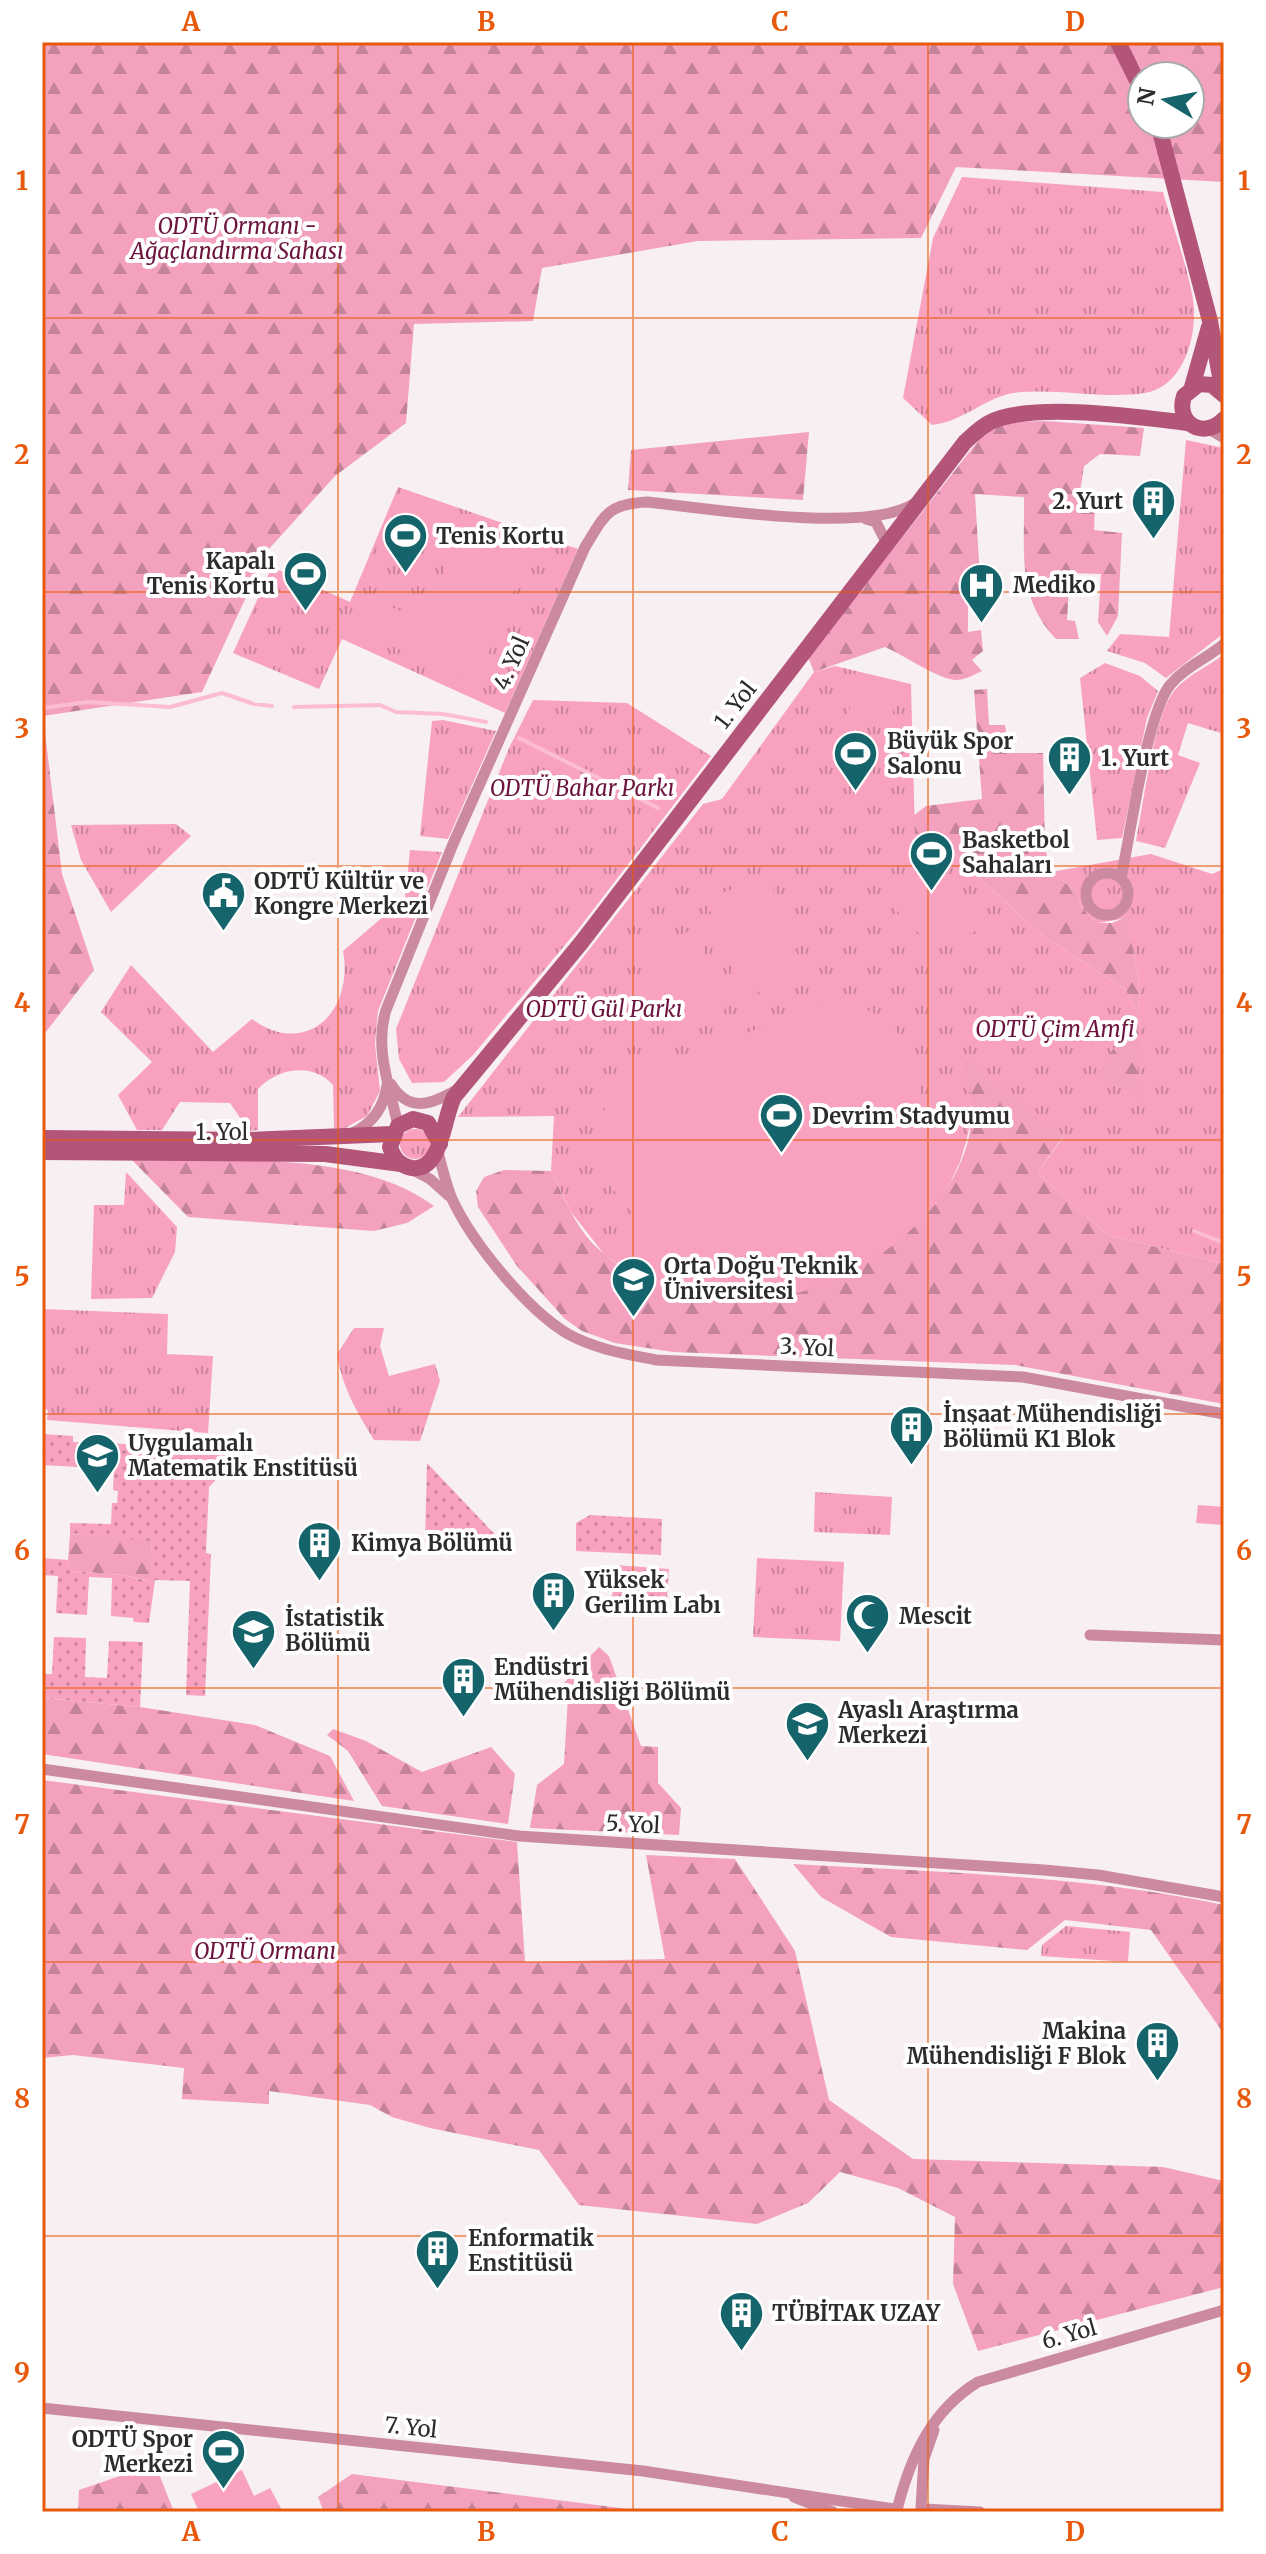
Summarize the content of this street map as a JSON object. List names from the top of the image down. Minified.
{"streets":{"street":["4. Yol","1. Yol","3. Yol","5. Yol","6. Yol","7. Yol"]},"crossings":[["4. Yol","1. Yol"],["4. Yol","3. Yol"],["1. Yol","3. Yol"],["6. Yol","7. Yol"]],"parks":["ODTÜ Ormanı - Ağaçlandırma Sahası","ODTÜ Bahar Parkı","ODTÜ Gül Parkı","ODTÜ Çim Amfi","ODTÜ Ormanı"],"places":{"building":["2. Yurt","1. Yurt","İnşaat Mühendisliği Bölümü K1 Blok","Kimya Bölümü","Yüksek Gerilim Labı","Endüstri Mühendisliği Bölümü","Makina Mühendisliği F Blok","Enformatik Enstitüsü","TÜBİTAK UZAY"],"sports":["Tenis Kortu","Kapalı Tenis Kortu","Büyük Spor Salonu","Basketbol Sahaları","Devrim Stadyumu","ODTÜ Spor Merkezi"],"hospital":["Mediko"],"public building":["ODTÜ Kültür ve Kongre Merkezi"],"school or university":["Orta Doğu Teknik Üniversitesi","Uygulamalı Matematik Enstitüsü","İstatistik Bölümü","Ayaslı Araştırma Merkezi"],"mosque":["Mescit"]},"north":"left","grid":{"columns":["A","B","C","D"],"rows":["1","2","3","4","5","6","7","8","9"]}}
